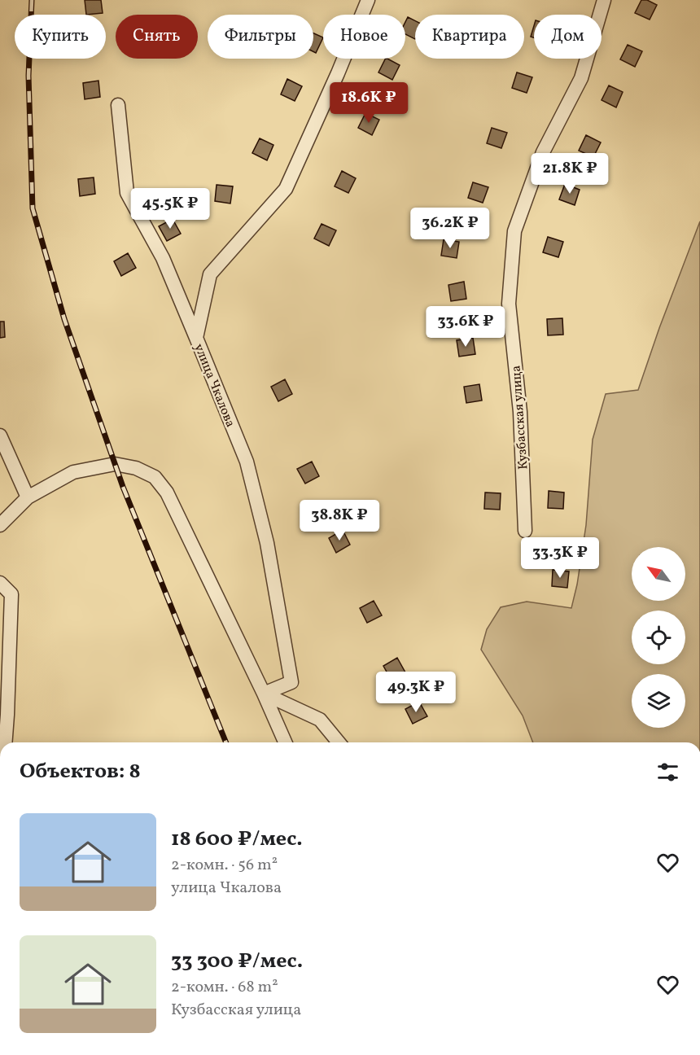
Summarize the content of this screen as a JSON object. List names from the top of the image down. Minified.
{"streets":{"street":["улица Чкалова","Кузбасская улица"]},"north":"top left","page":{"chip":["Купить","Снять","Фильтры","Новое","Квартира","Дом"],"price":["18.6K ₽","21.8K ₽","45.5K ₽","36.2K ₽","33.6K ₽","38.8K ₽","33.3K ₽","49.3K ₽"],"heading":"Объектов: 8","list":[{"name":"18 600 ₽/мес.","note":"2-комн. · 56 m² · улица Чкалова"},{"name":"33 300 ₽/мес.","note":"2-комн. · 68 m² · Кузбасская улица"}]}}
